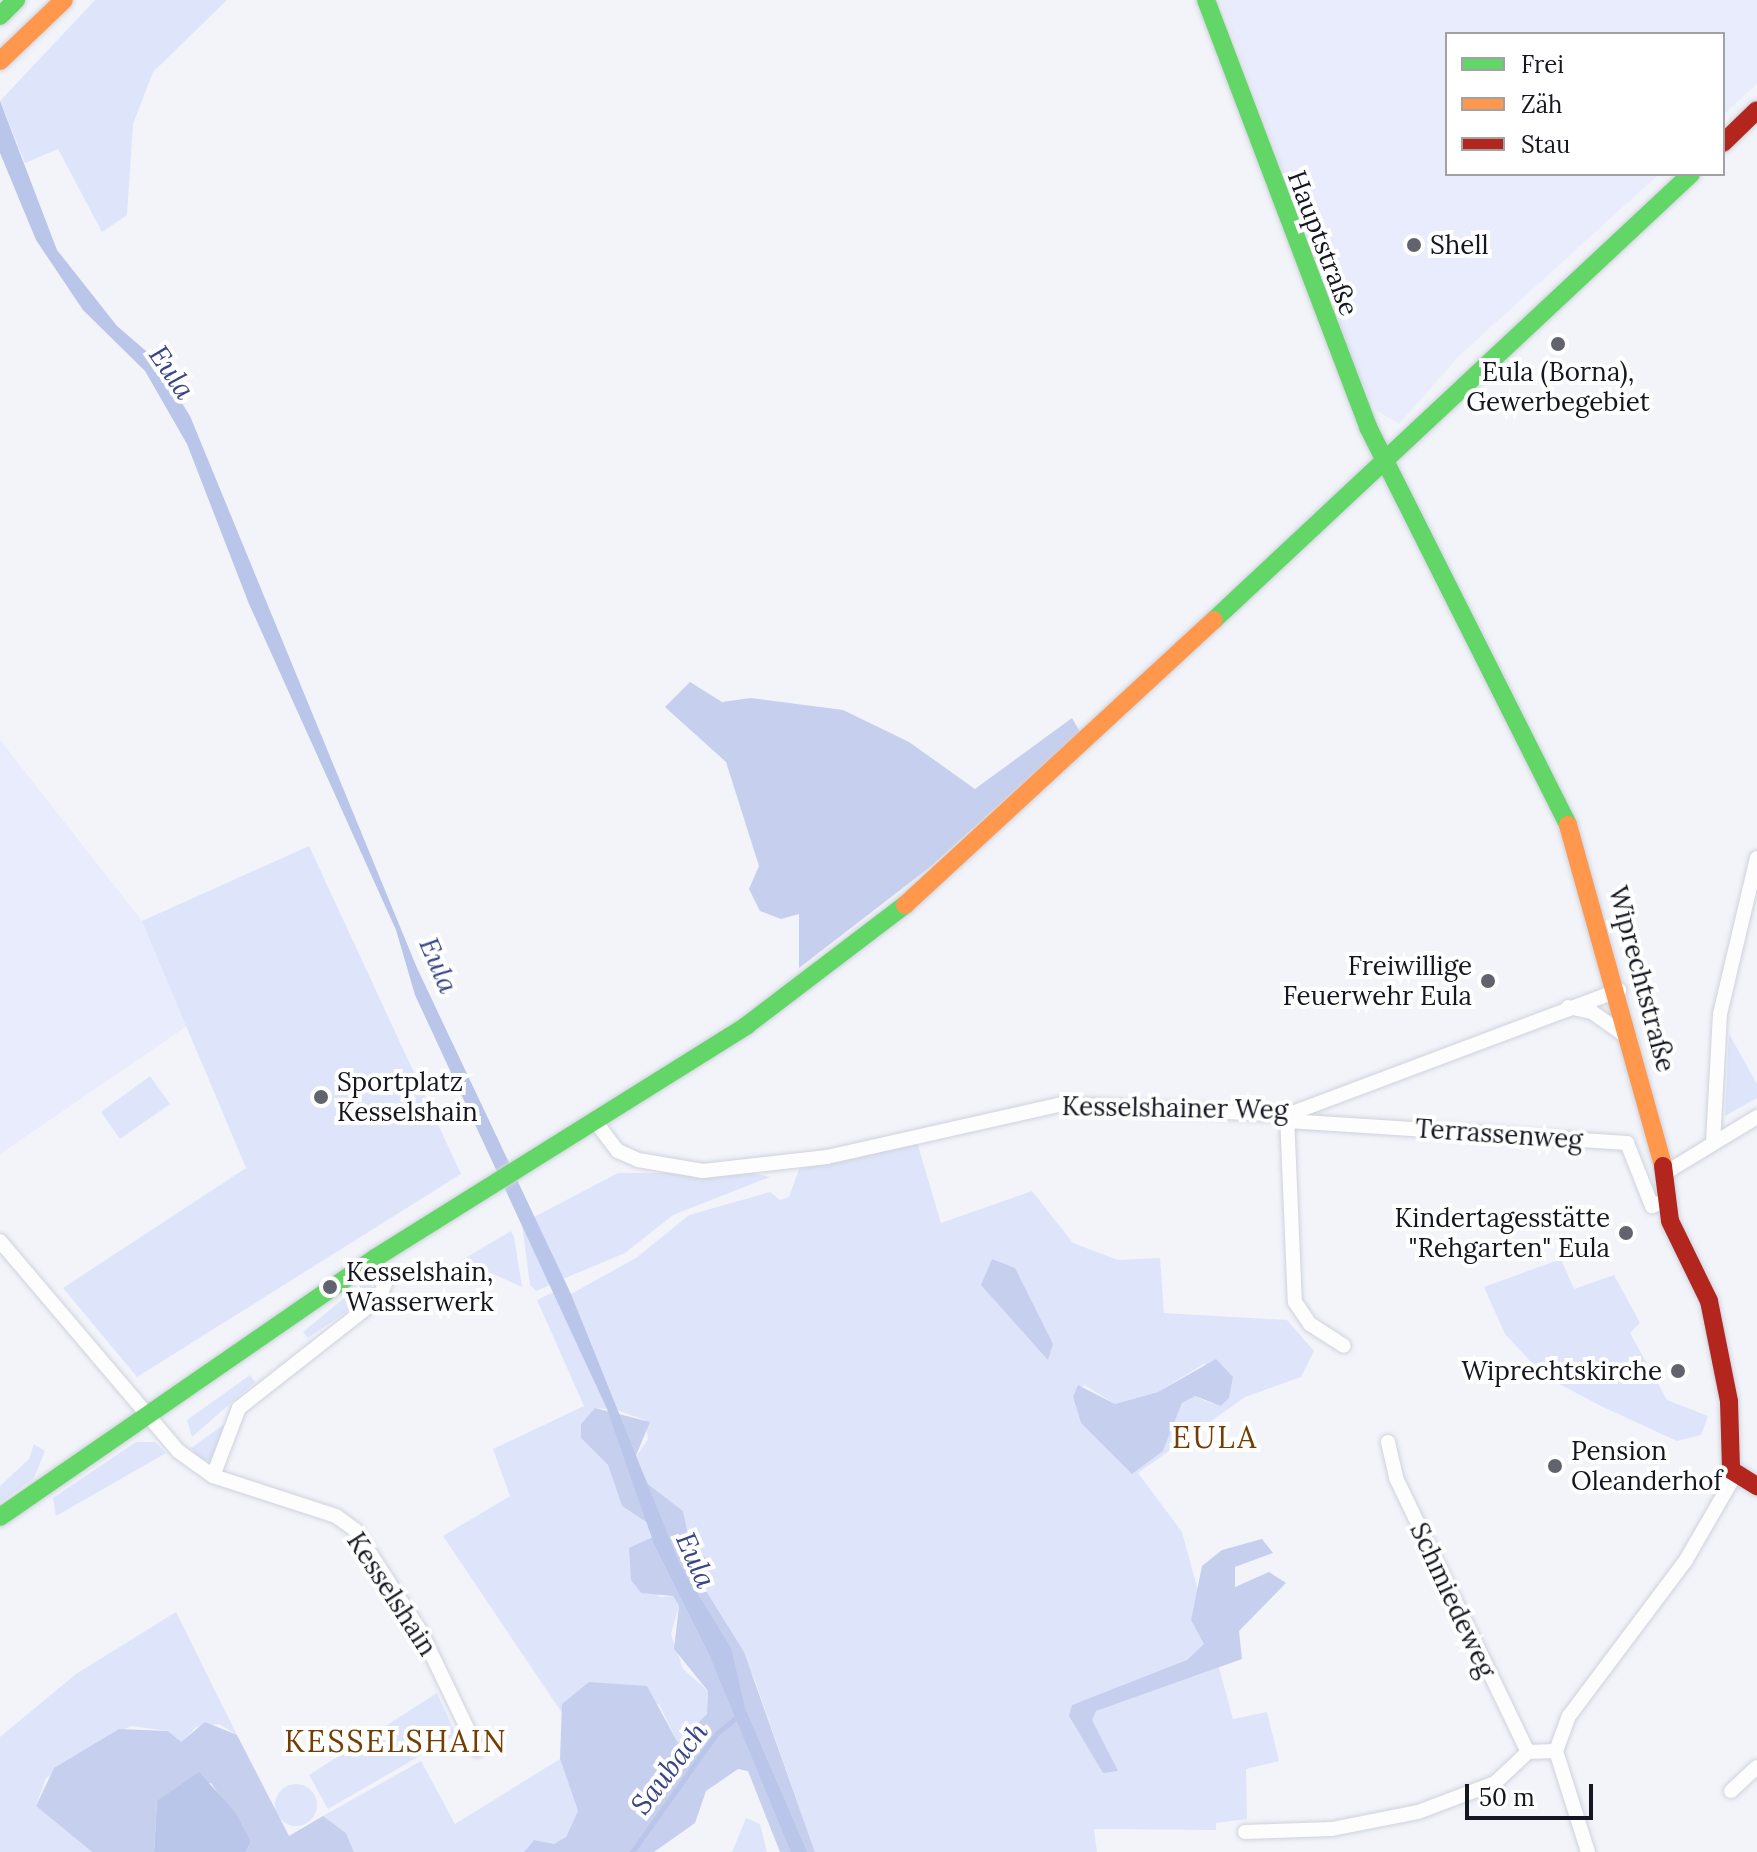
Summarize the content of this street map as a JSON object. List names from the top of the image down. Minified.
{"streets":{"main road":["Hauptstraße","Wiprechtstraße"],"street":["Kesselshainer Weg","Terrassenweg","Kesselshain","Schmiedeweg"]},"crossings":[["Hauptstraße","Wiprechtstraße"],["Wiprechtstraße","Kesselshainer Weg"],["Wiprechtstraße","Terrassenweg"],["Kesselshainer Weg","Terrassenweg"]],"districts":["EULA","KESSELSHAIN"],"water":["Eula","Saubach"],"places":["Shell","Eula (Borna), Gewerbegebiet","Freiwillige Feuerwehr Eula","Sportplatz Kesselshain","Kindertagesstätte \"Rehgarten\" Eula","Kesselshain, Wasserwerk","Wiprechtskirche","Pension Oleanderhof"],"legend":["Frei","Zäh","Stau"],"scale_bar":"50 m"}
